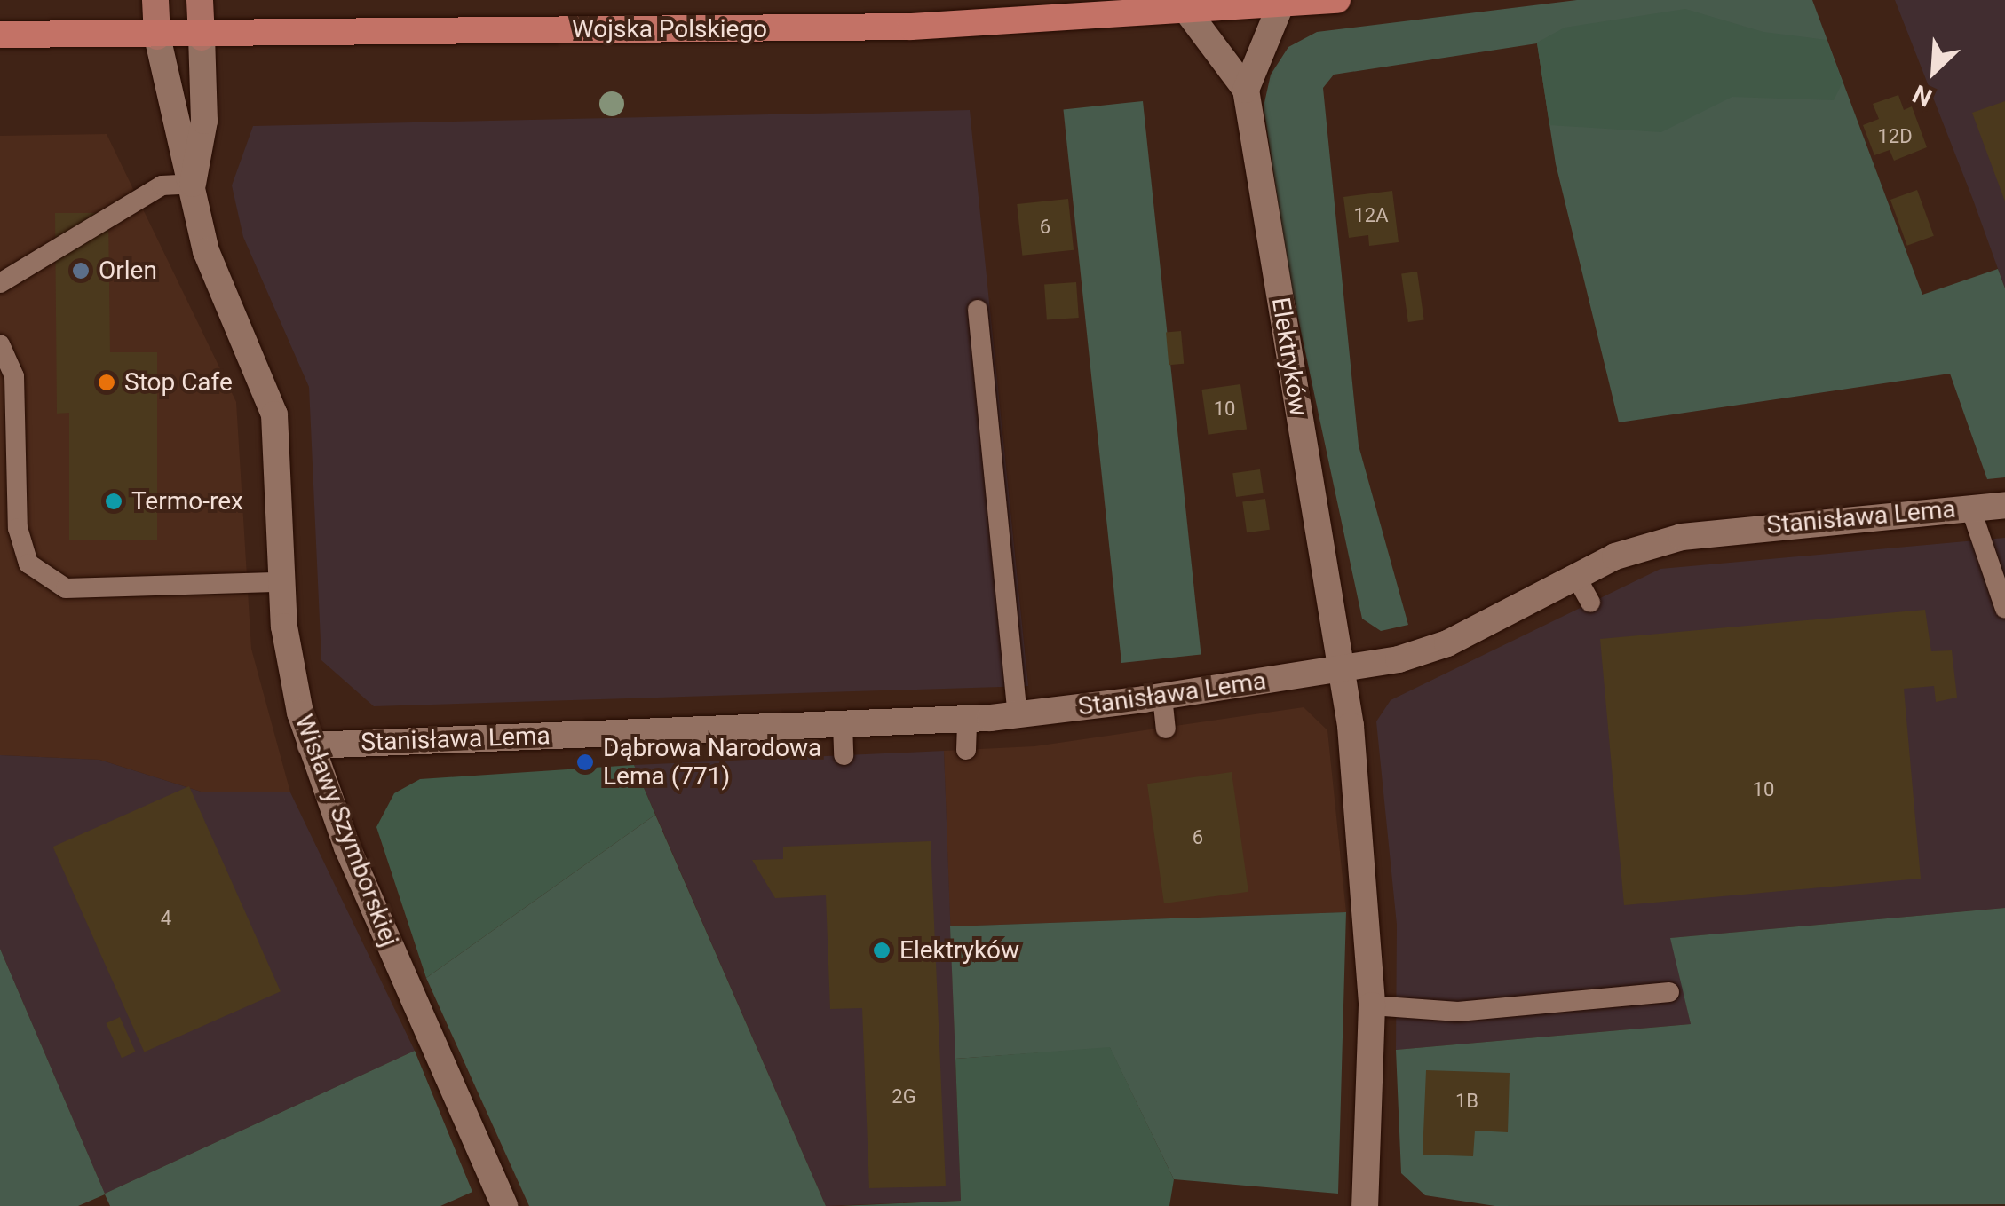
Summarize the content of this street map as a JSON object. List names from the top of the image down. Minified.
{"streets":{"main road":["Wojska Polskiego"],"street":["Elektryków","Stanisława Lema","Wisławy Szymborskiej"]},"crossings":[["Wojska Polskiego","Elektryków"],["Wojska Polskiego","Wisławy Szymborskiej"],["Elektryków","Stanisława Lema"],["Stanisława Lema","Wisławy Szymborskiej"]],"places":["Orlen","Stop Cafe","Termo-rex","Dąbrowa Narodowa Lema (771)","Elektryków"],"house_numbers":["12D","12A","6","10","10","6","4","2G","1B"],"north":"bottom left"}
